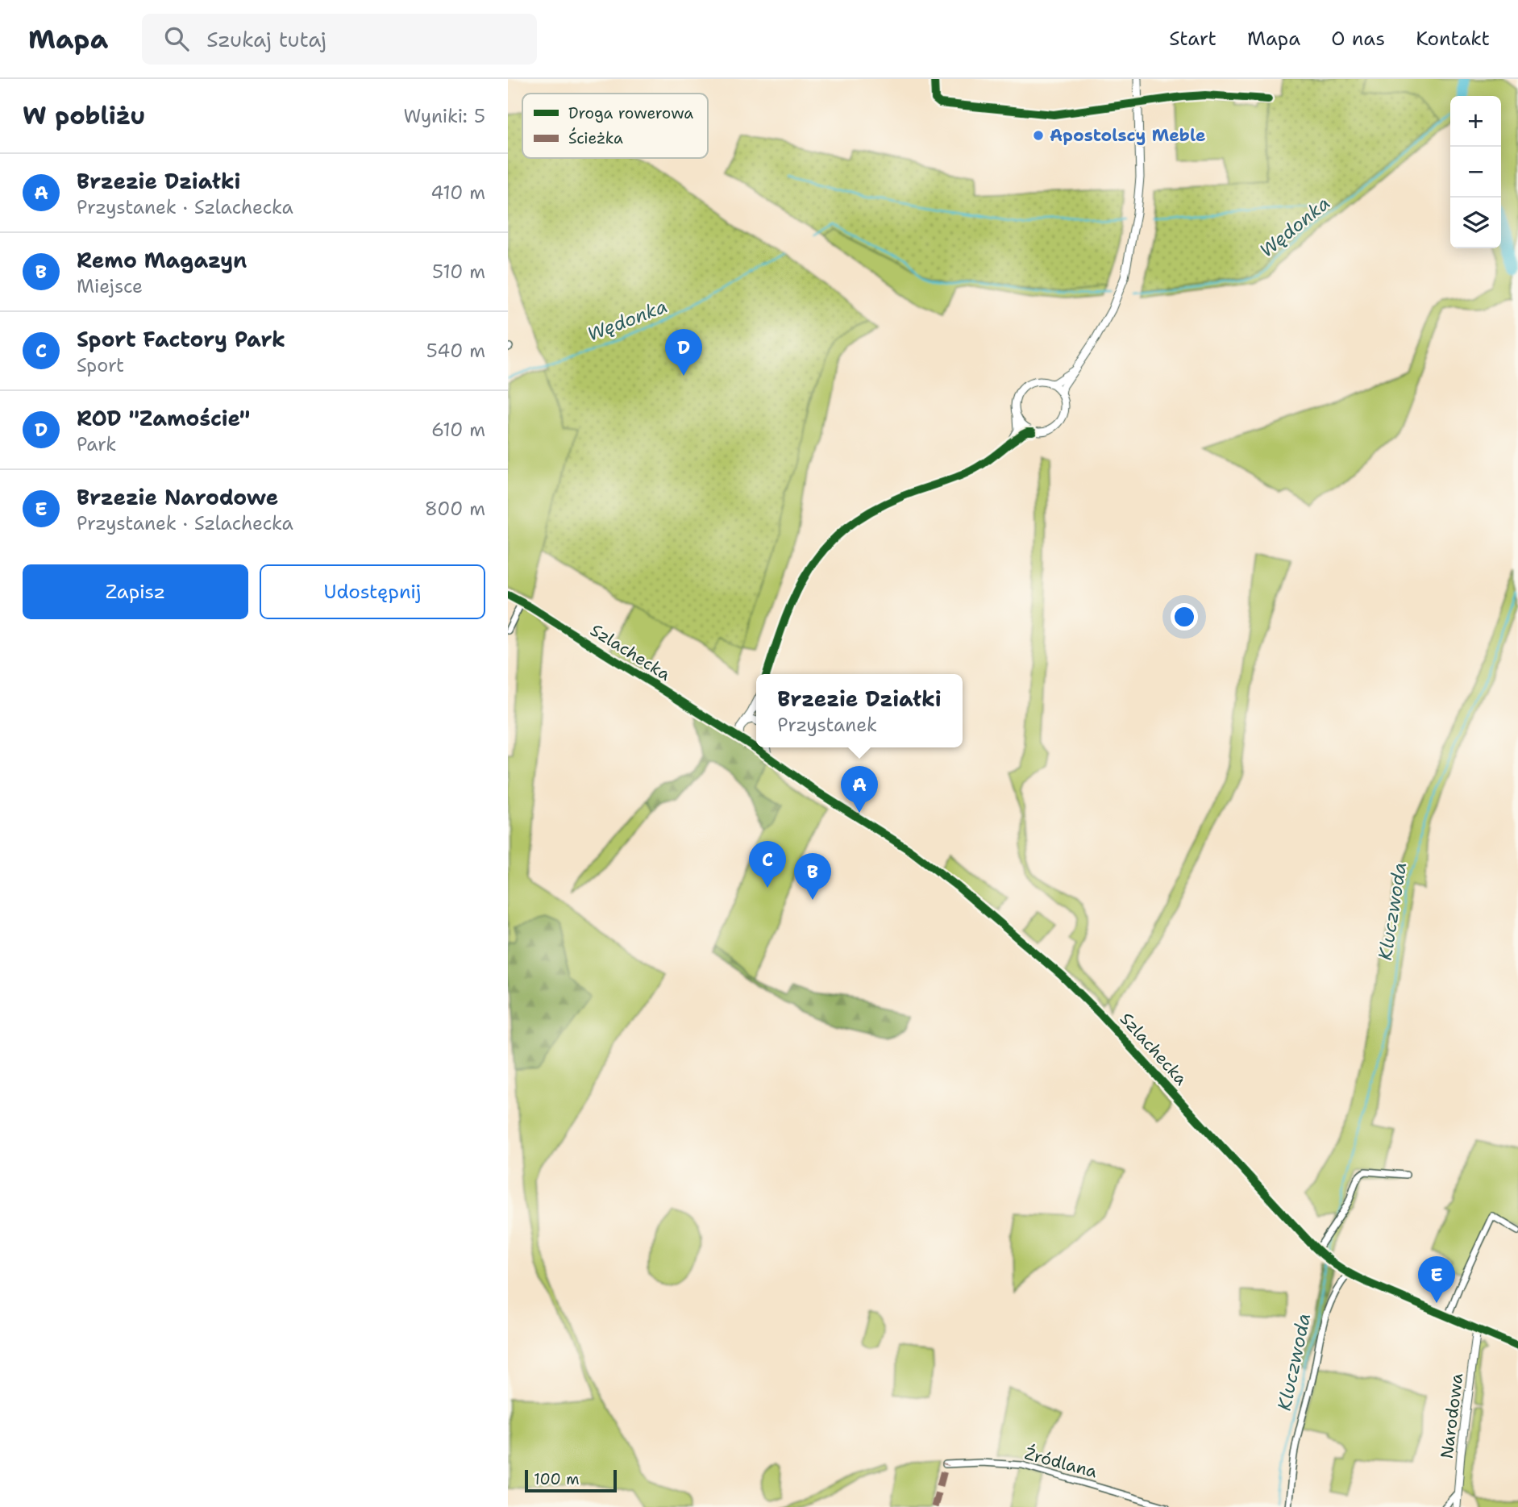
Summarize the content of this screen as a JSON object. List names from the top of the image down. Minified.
{"streets":{"street":["Szlachecka","Narodowa","Źródlana"]},"crossings":[["Szlachecka","Narodowa"]],"water":["Wędonka","Kluczwoda"],"places":["Apostolscy Meble"],"legend":["Droga rowerowa","Ścieżka"],"scale_bar":"100 m","page":{"header":"Mapa","search":"Szukaj tutaj","nav":["Start","Mapa","O nas","Kontakt"],"heading":["W pobliżu","Wyniki: 5"],"map_buttons":["+","−"],"list":[{"mark":"A","name":"Brzezie Działki","note":"Przystanek · Szlachecka","value":"410 m"},{"mark":"B","name":"Remo Magazyn","note":"Miejsce","value":"510 m"},{"mark":"C","name":"Sport Factory Park","note":"Sport","value":"540 m"},{"mark":"D","name":"ROD \"Zamoście\"","note":"Park","value":"610 m"},{"mark":"E","name":"Brzezie Narodowe","note":"Przystanek · Szlachecka","value":"800 m"}],"pins":["D","A","C","B","E"],"buttons":["Zapisz","Udostępnij"],"popup":["Brzezie Działki","Przystanek"],"scale":"100 m"}}
